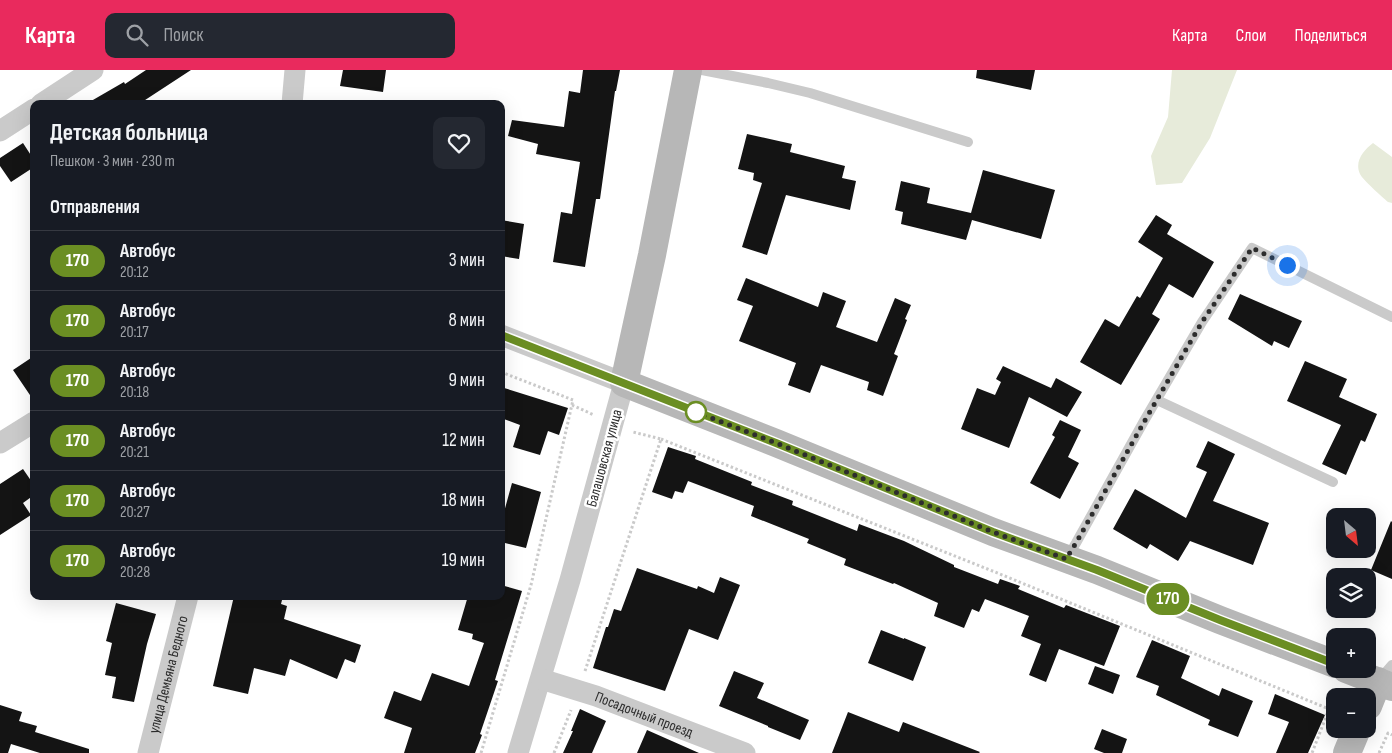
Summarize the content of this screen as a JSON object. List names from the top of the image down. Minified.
{"streets":{"street":["Балашовская улица","улица Демьяна Бедного","Посадочный проезд"]},"crossings":[["Балашовская улица","Посадочный проезд"]],"lines":["bus line 170"],"north":"bottom right","page":{"header":"Карта","search":"Поиск","nav":["Карта","Слои","Поделиться"],"on_map":"170","heading":[["Детская больница","Пешком · 3 мин · 230 m"],"Отправления"],"list":[{"mark":"170","name":"Автобус","note":"20:12","value":"3 мин"},{"mark":"170","name":"Автобус","note":"20:17","value":"8 мин"},{"mark":"170","name":"Автобус","note":"20:18","value":"9 мин"},{"mark":"170","name":"Автобус","note":"20:21","value":"12 мин"},{"mark":"170","name":"Автобус","note":"20:27","value":"18 мин"},{"mark":"170","name":"Автобус","note":"20:28","value":"19 мин"}],"map_buttons":["+","−"]}}
